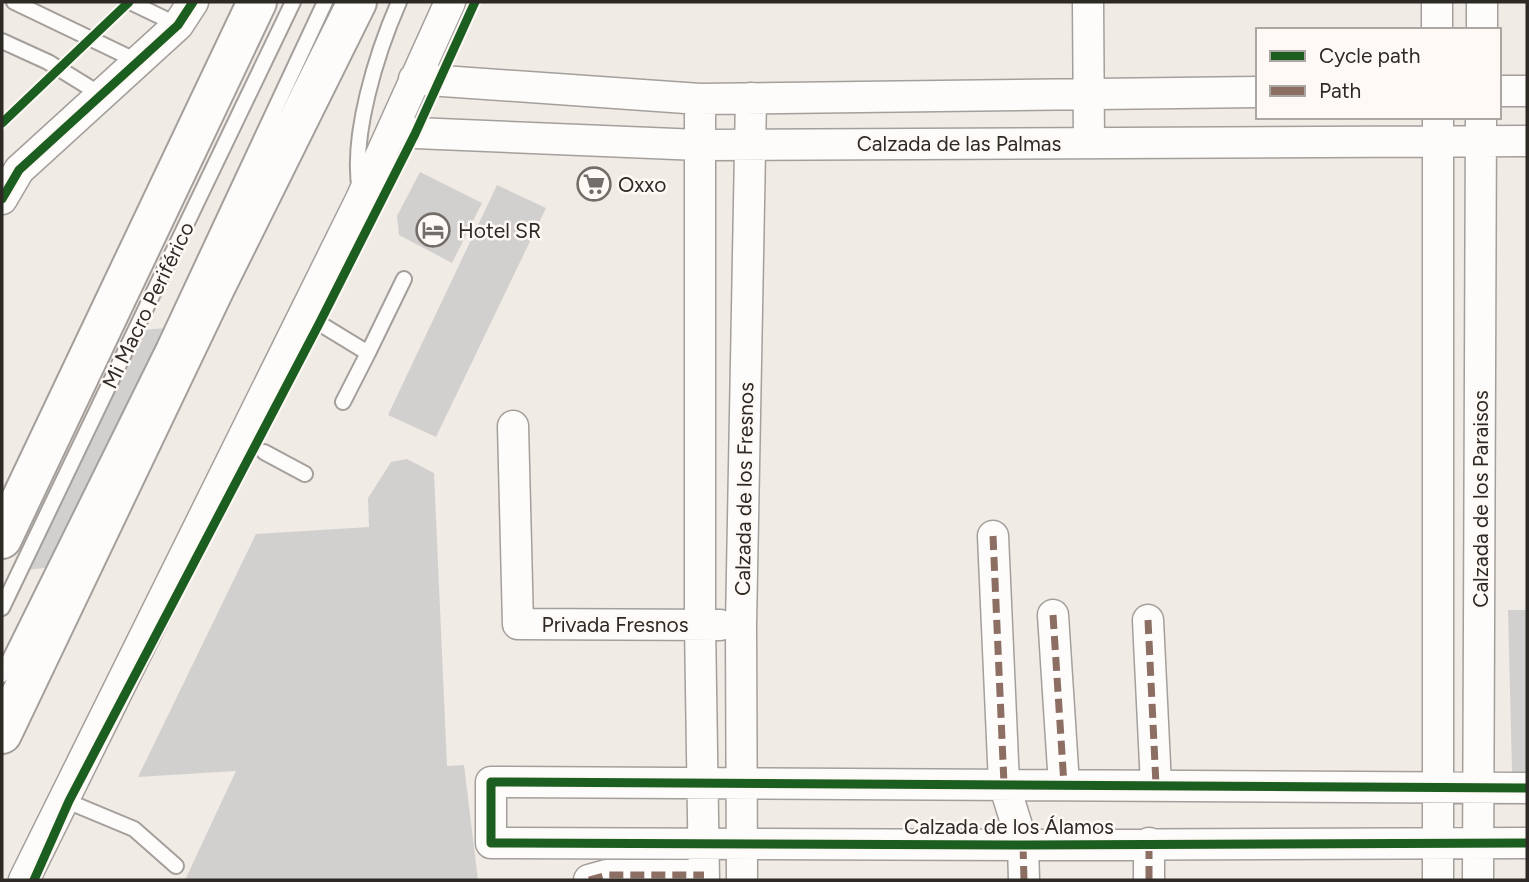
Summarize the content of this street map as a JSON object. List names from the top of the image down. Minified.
{"streets":{"street":["Calzada de las Palmas","Calzada de los Fresnos","Calzada de los Paraisos","Privada Fresnos","Calzada de los Álamos"],"lane":["Mi Macro Periférico"]},"crossings":[["Calzada de las Palmas","Calzada de los Fresnos"],["Calzada de las Palmas","Calzada de los Paraisos"],["Calzada de los Fresnos","Privada Fresnos"],["Calzada de los Fresnos","Calzada de los Álamos"],["Calzada de los Paraisos","Calzada de los Álamos"]],"places":{"supermarket":["Oxxo"],"hotel":["Hotel SR"]},"legend":["Cycle path","Path"]}
